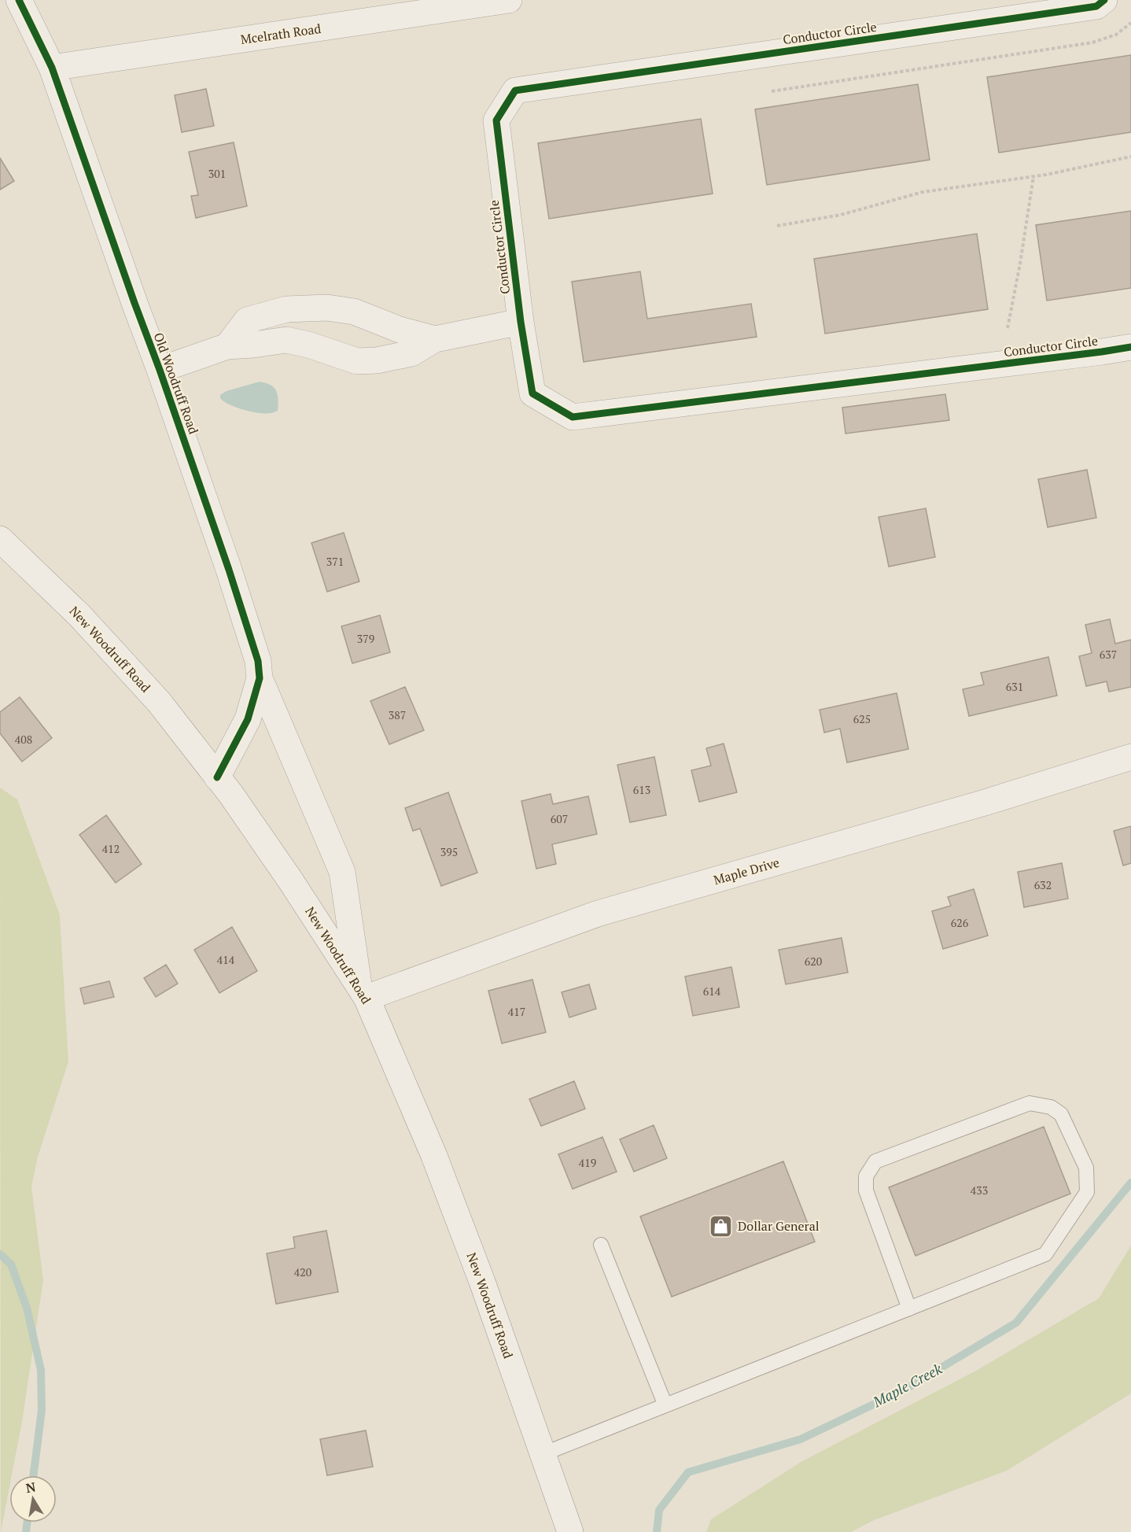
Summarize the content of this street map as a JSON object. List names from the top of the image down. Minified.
{"streets":{"street":["Conductor Circle","Mcelrath Road","Old Woodruff Road","New Woodruff Road","Maple Drive"]},"crossings":[["Mcelrath Road","Old Woodruff Road"],["Old Woodruff Road","New Woodruff Road"],["New Woodruff Road","Maple Drive"]],"water":["Maple Creek"],"places":{"shop":["Dollar General"]},"house_numbers":["301","371","379","637","631","387","625","408","613","607","412","395","632","626","414","620","614","417","419","433","420"],"north":"top"}
